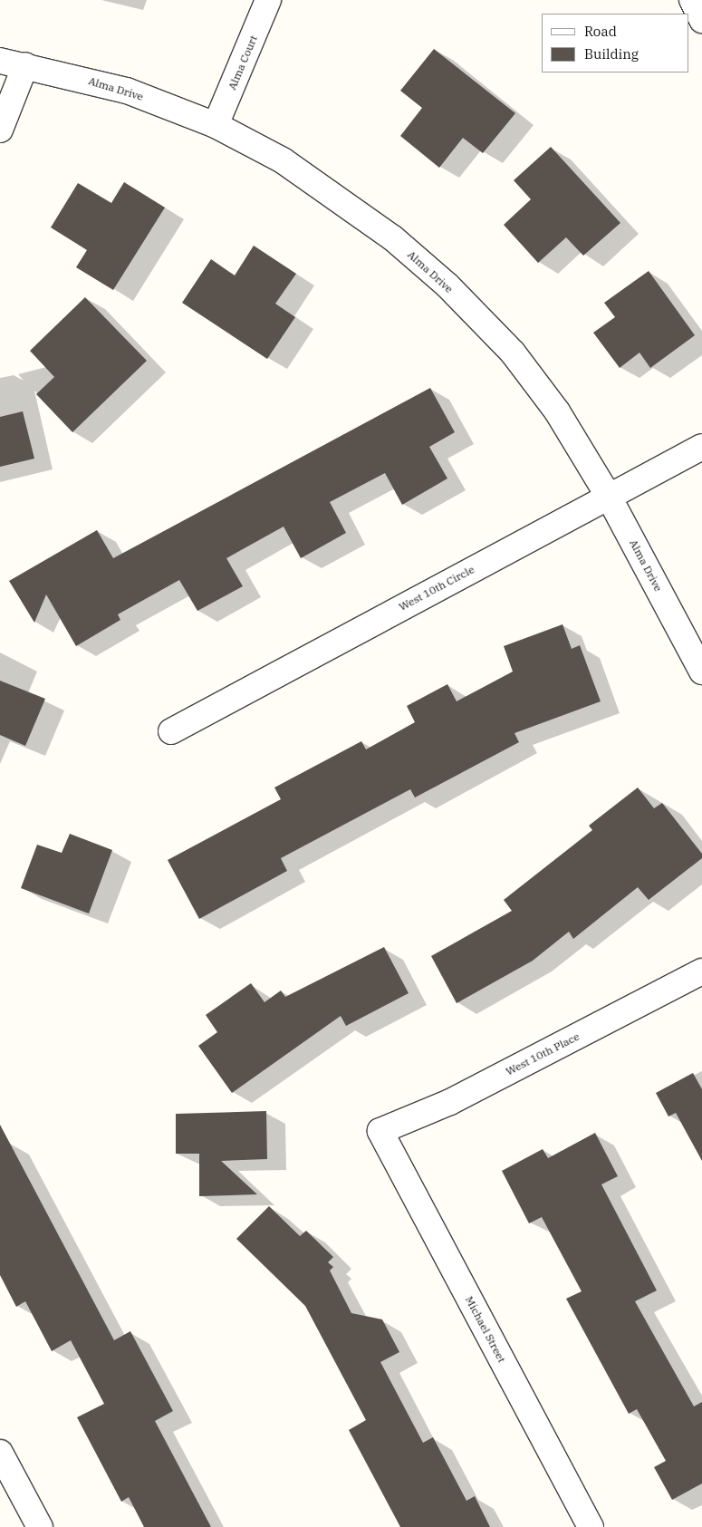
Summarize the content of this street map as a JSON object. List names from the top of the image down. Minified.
{"streets":{"street":["Alma Court","Alma Drive","West 10th Circle","West 10th Place","Michael Street"]},"crossings":[["Alma Court","Alma Drive"],["Alma Drive","West 10th Circle"],["West 10th Place","Michael Street"]],"legend":["Road","Building"]}
